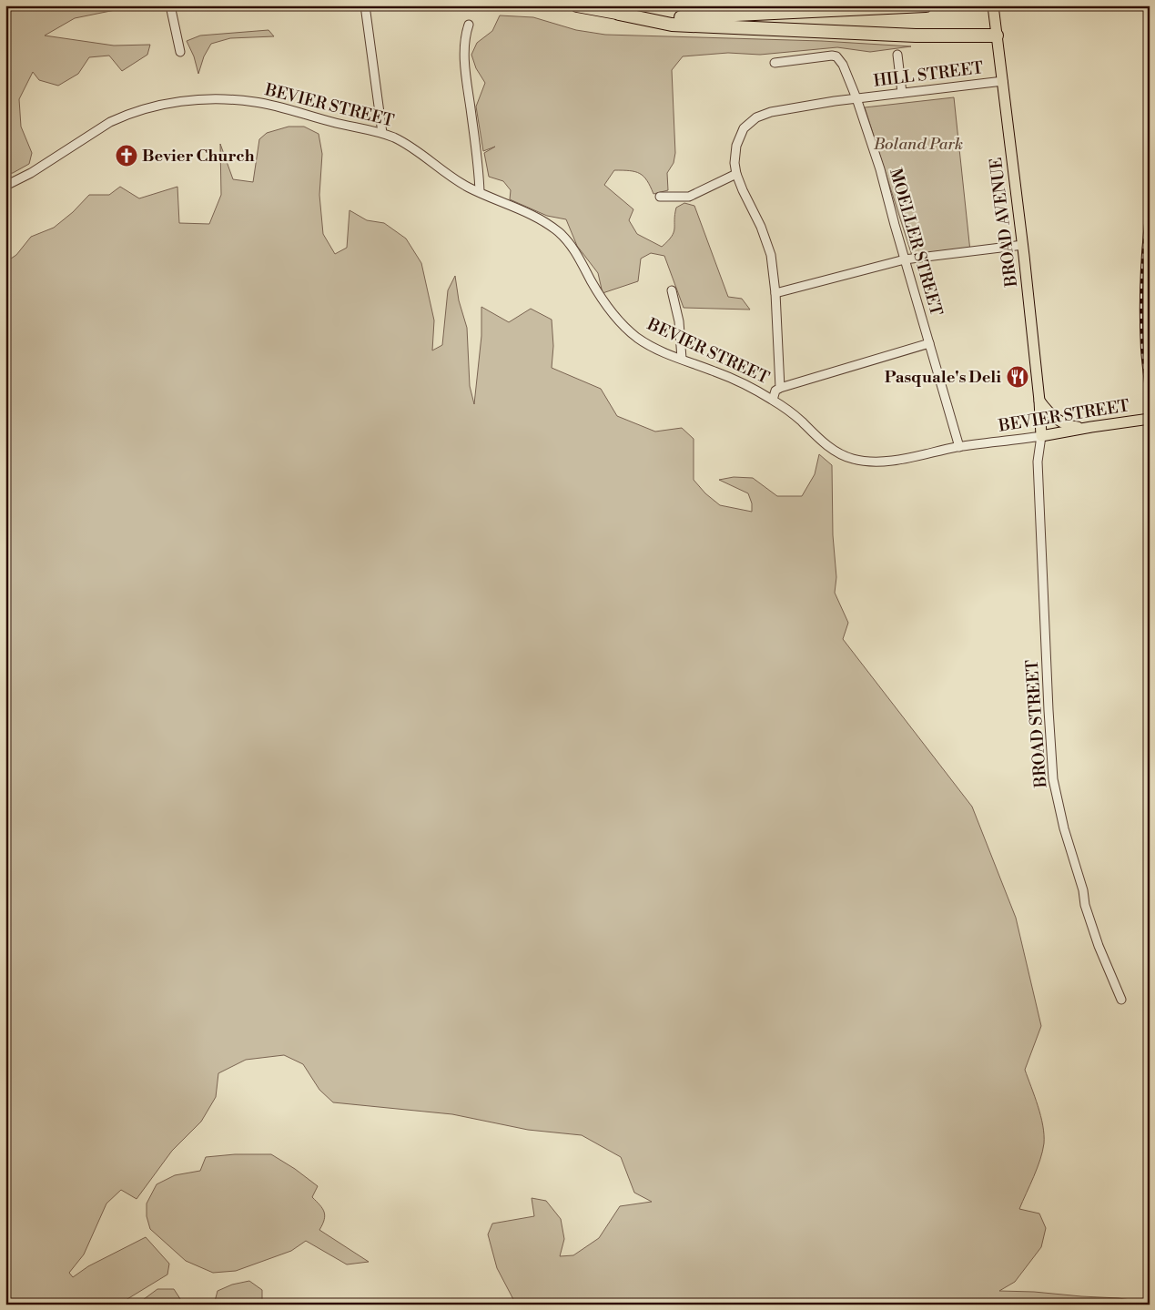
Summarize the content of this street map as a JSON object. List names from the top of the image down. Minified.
{"streets":{"main road":["BEVIER STREET","BROAD AVENUE"],"street":["HILL STREET","MOELLER STREET","BROAD STREET"]},"crossings":[["HILL STREET","BROAD AVENUE"],["HILL STREET","MOELLER STREET"],["BEVIER STREET","BROAD AVENUE"],["BEVIER STREET","MOELLER STREET"],["BEVIER STREET","BROAD STREET"],["BROAD AVENUE","BROAD STREET"]],"parks":["Boland Park"],"places":{"church":["Bevier Church"],"restaurant":["Pasquale's Deli"]}}
